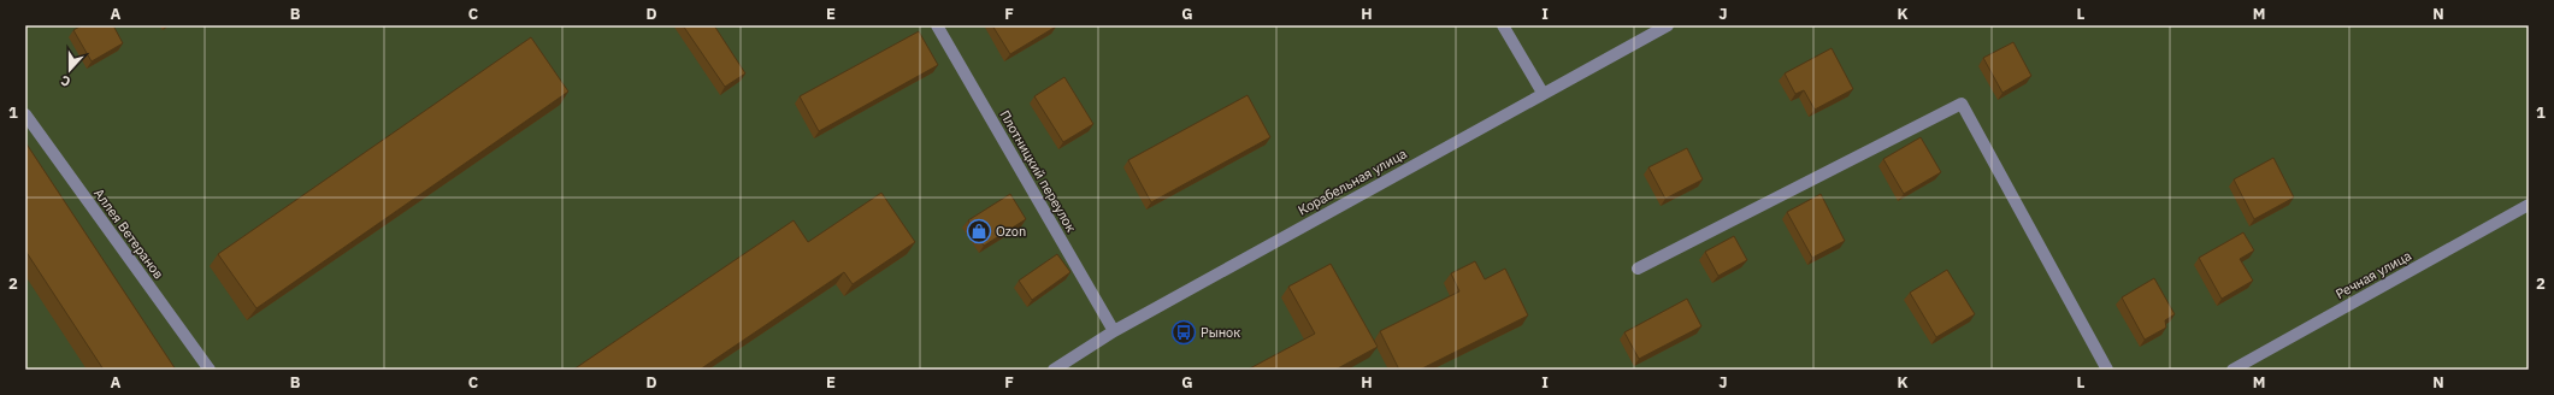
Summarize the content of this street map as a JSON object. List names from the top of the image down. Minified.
{"streets":{"street":["Плотницкий переулок","Корабельная улица","Аллея Ветеранов","Речная улица"]},"crossings":[["Плотницкий переулок","Корабельная улица"]],"places":{"shop":["Ozon"],"bus stop":["Рынок"]},"north":"bottom","grid":{"columns":["A","B","C","D","E","F","G","H","I","J","K","L","M","N"],"rows":["1","2"]}}
